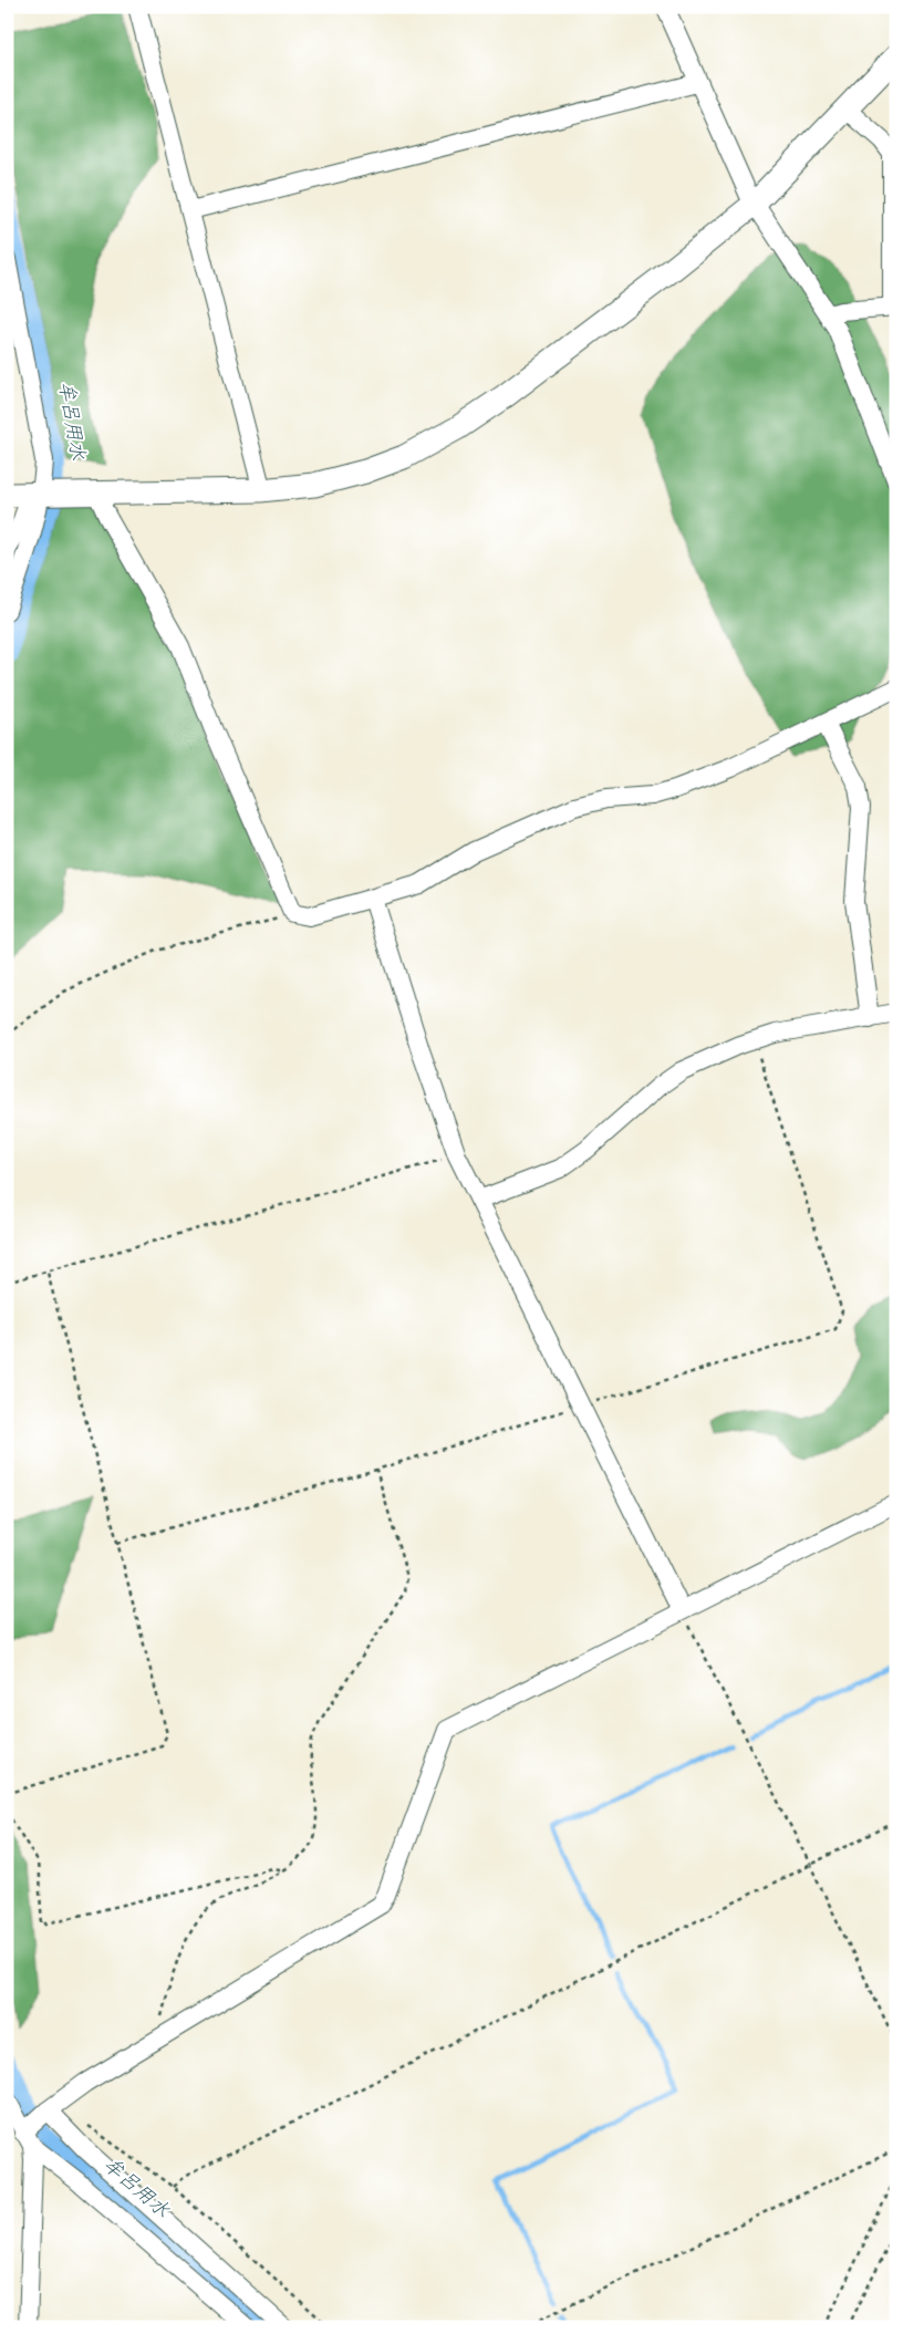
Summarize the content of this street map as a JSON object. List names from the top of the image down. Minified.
{"water":["牟呂用水"]}
